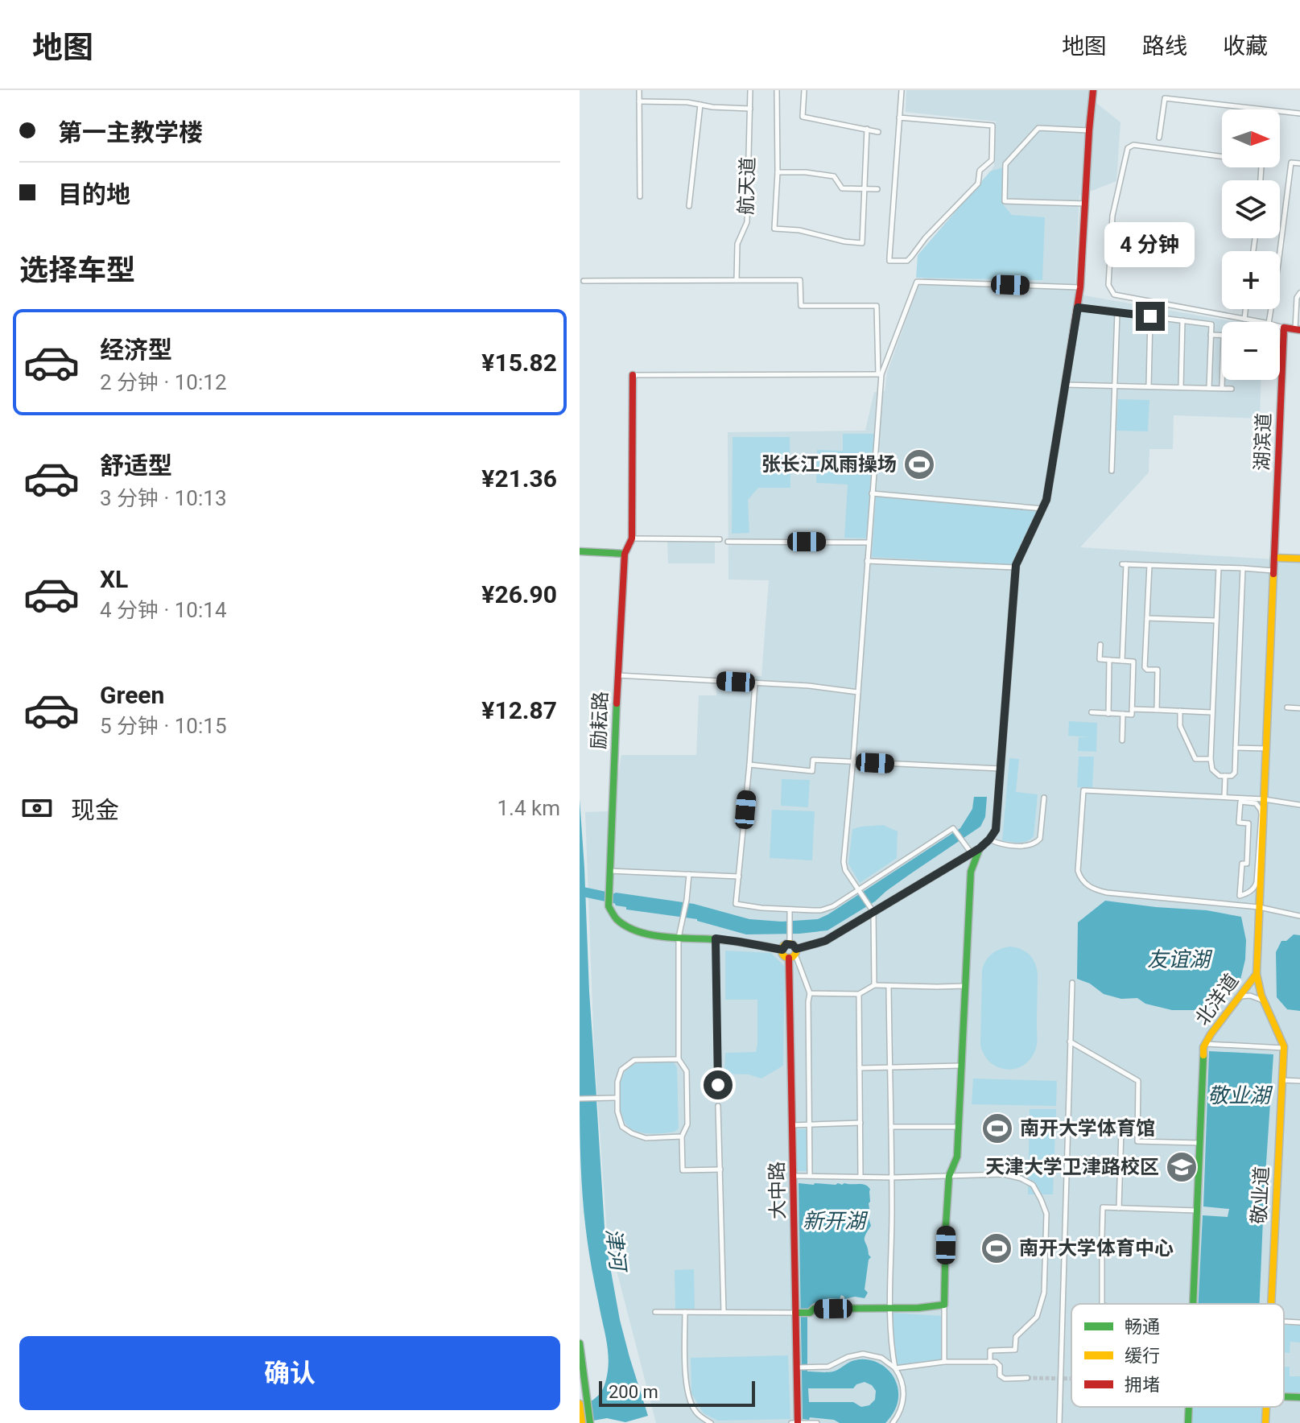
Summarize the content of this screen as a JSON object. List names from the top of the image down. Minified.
{"streets":{"main road":["湖滨道","励耘路","北洋道","大中路","敬业道"],"street":["航天道"]},"crossings":[["湖滨道","北洋道"],["北洋道","敬业道"]],"water":["友谊湖","敬业湖","新开湖","津河"],"places":{"sports":["张长江风雨操场","南开大学体育馆","南开大学体育中心"],"school or university":["天津大学卫津路校区"]},"legend":["畅通","缓行","拥堵"],"scale_bar":"200 m","north":"right","page":{"header":"地图","nav":["地图","路线","收藏"],"banner":["第一主教学楼","目的地"],"map_buttons":["+","−"],"bubble":"4 分钟","heading":"选择车型","list":[{"name":"经济型","note":"2 分钟 · 10:12","value":"¥15.82"},{"name":"舒适型","note":"3 分钟 · 10:13","value":"¥21.36"},{"name":"XL","note":"4 分钟 · 10:14","value":"¥26.90"},{"name":"Green","note":"5 分钟 · 10:15","value":"¥12.87"}],"pay":["现金","1.4 km"],"buttons":"确认","scale":"200 m"}}
